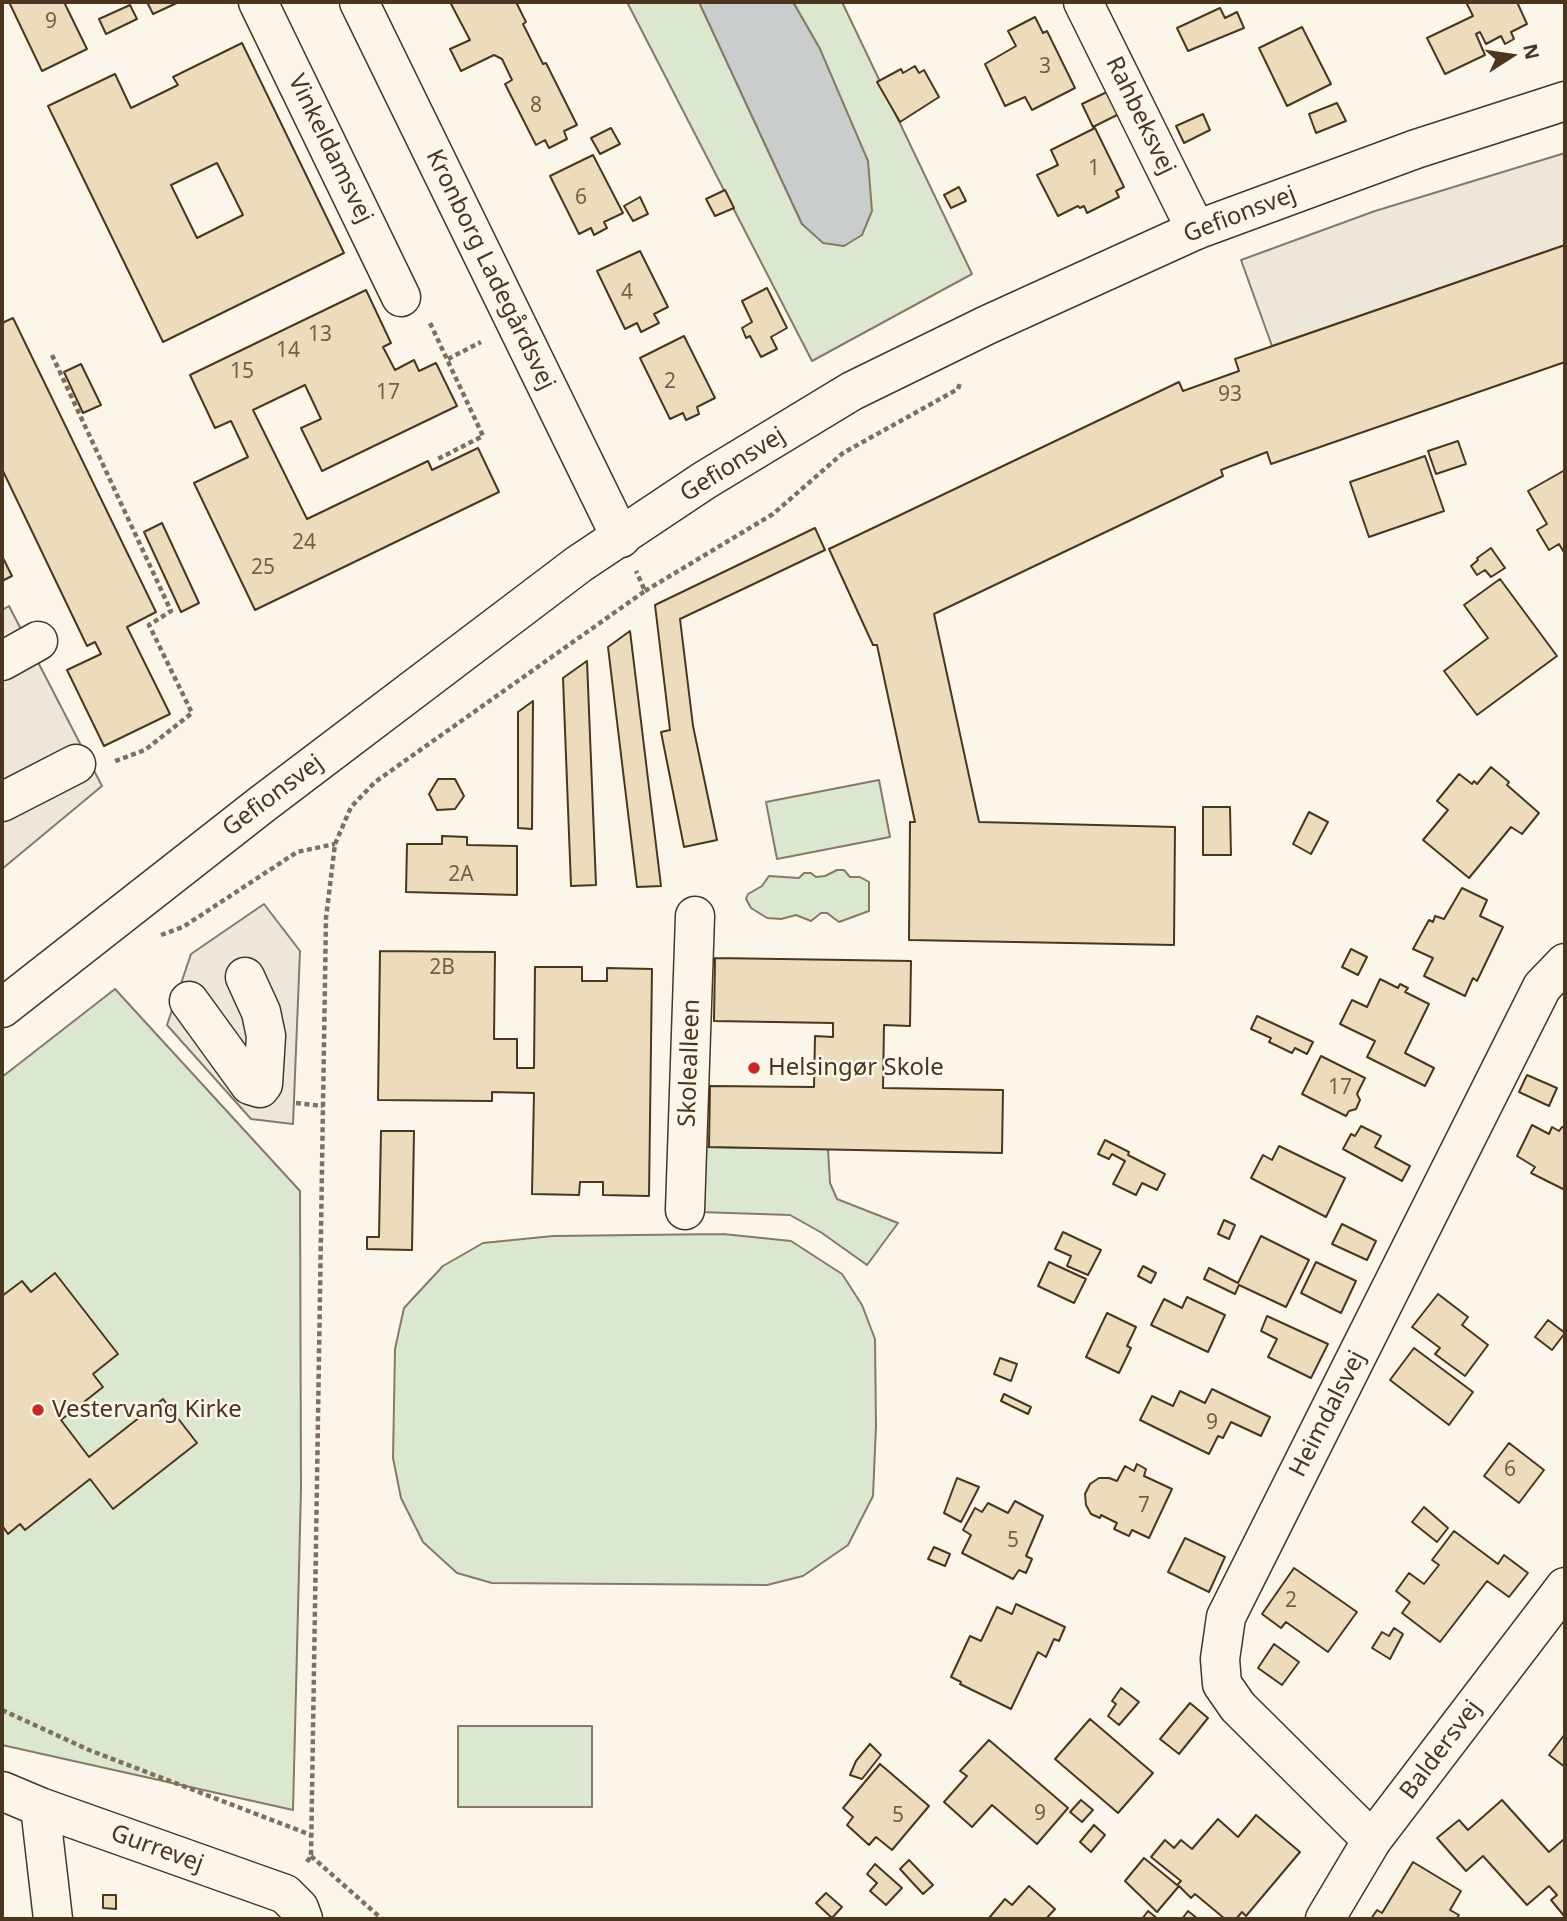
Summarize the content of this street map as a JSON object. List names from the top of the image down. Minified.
{"streets":{"street":["Rahbeksvej","Vinkeldamsvej","Gefionsvej","Kronborg Ladegårdsvej","Skolealleen","Heimdalsvej","Baldersvej","Gurrevej"]},"crossings":[["Rahbeksvej","Gefionsvej"],["Gefionsvej","Kronborg Ladegårdsvej"],["Heimdalsvej","Baldersvej"]],"places":["Helsingør Skole","Vestervang Kirke"],"house_numbers":["9","3","8","1","6","4","13","14","15","2","17","93","24","25","2A","2B","17","9","6","7","5","2","9","5"],"north":"right"}
